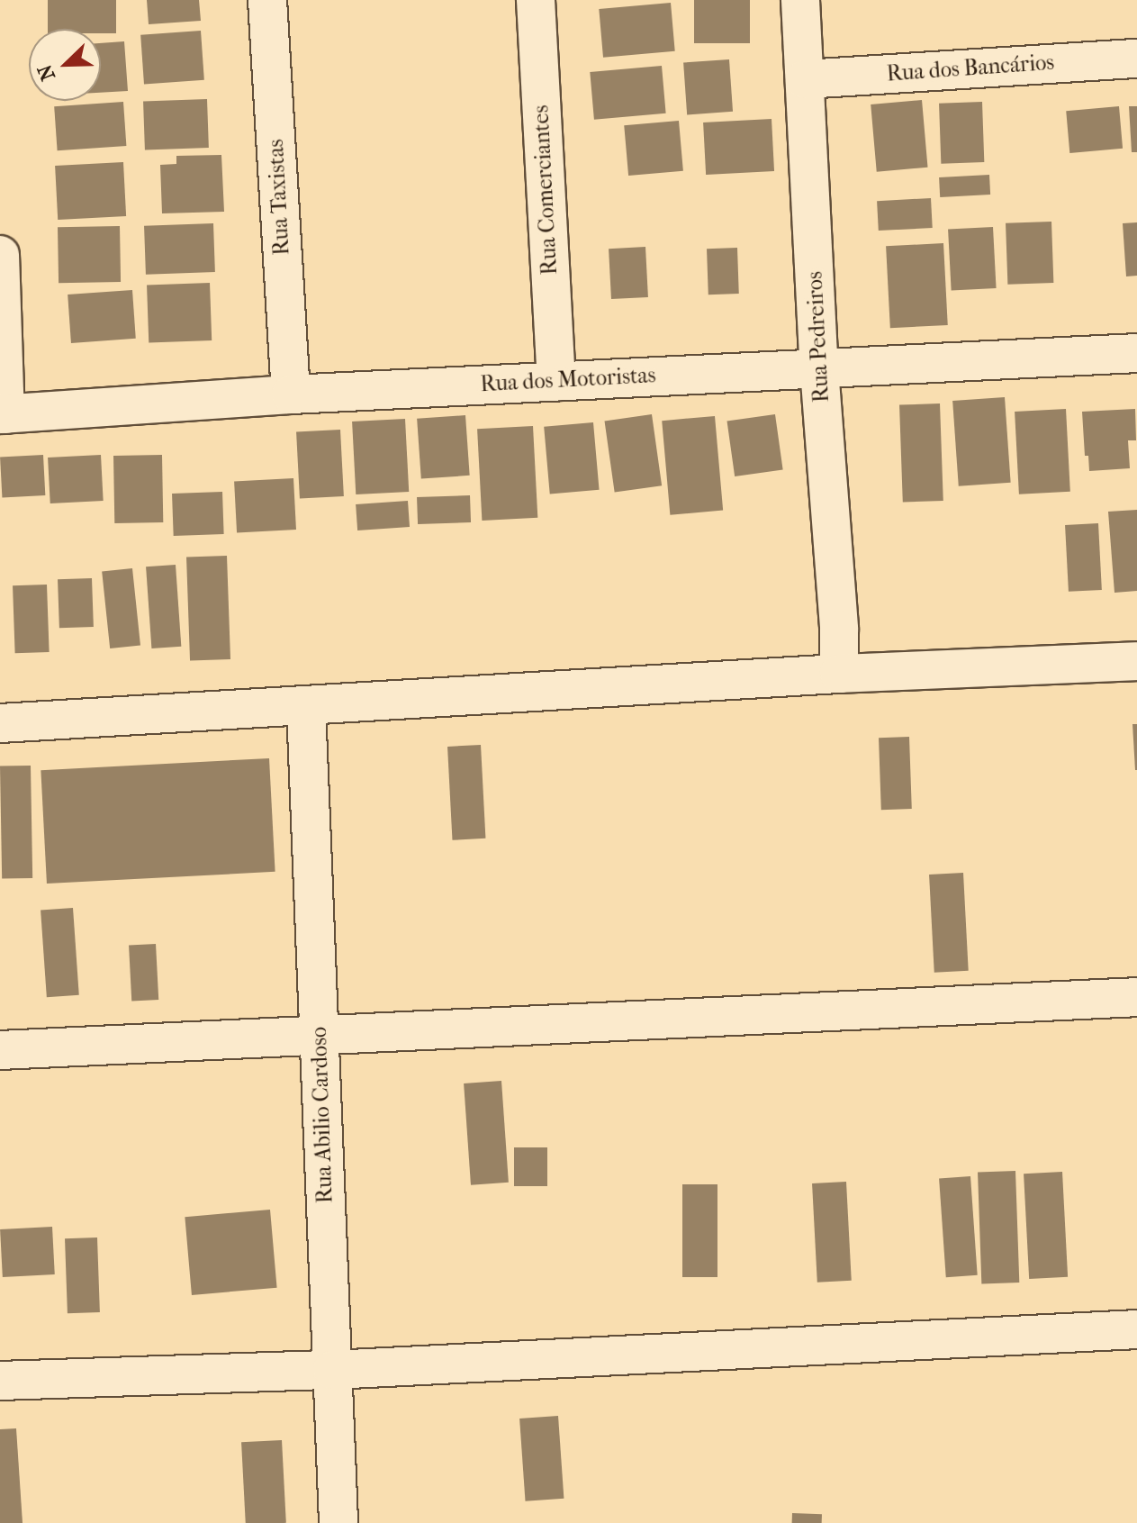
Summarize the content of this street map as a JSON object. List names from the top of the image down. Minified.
{"streets":{"street":["Rua dos Bancários","Rua Comerciantes","Rua Taxistas","Rua Pedreiros","Rua dos Motoristas","Rua Abilio Cardoso"]},"crossings":[["Rua dos Bancários","Rua Pedreiros"],["Rua Comerciantes","Rua dos Motoristas"],["Rua Taxistas","Rua dos Motoristas"],["Rua Pedreiros","Rua dos Motoristas"]],"north":"bottom left"}
